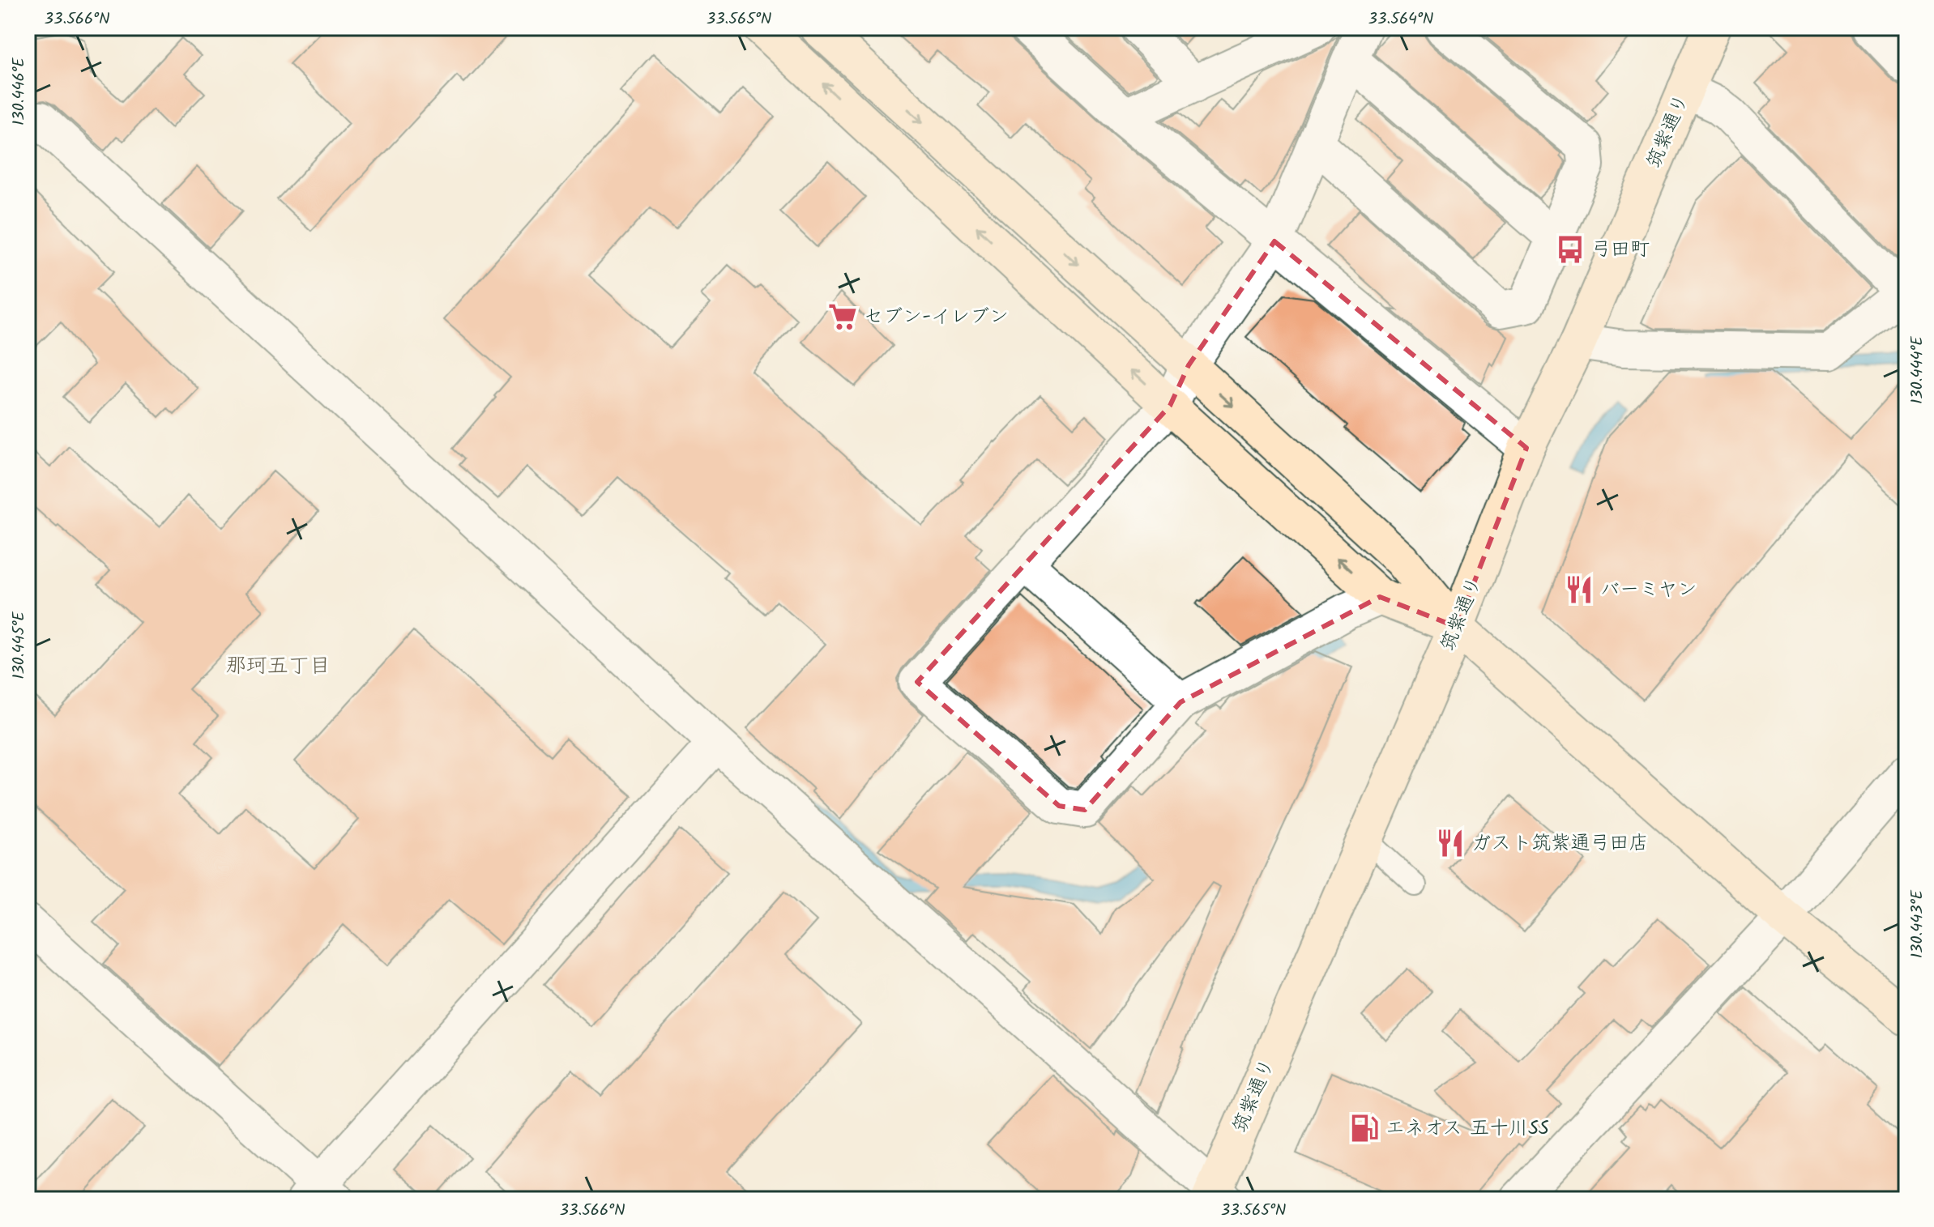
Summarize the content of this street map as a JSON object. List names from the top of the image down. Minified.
{"streets":{"street":["筑紫通り"]},"districts":["那珂五丁目"],"places":{"bus stop":["弓田町"],"supermarket":["セブン-イレブン"],"restaurant":["バーミヤン","ガスト筑紫通弓田店"],"fuel station":["エネオス 五十川SS"]},"coordinates":["33.566°N","33.565°N","33.564°N","130.446°E","130.444°E","130.445°E","130.443°E"]}
